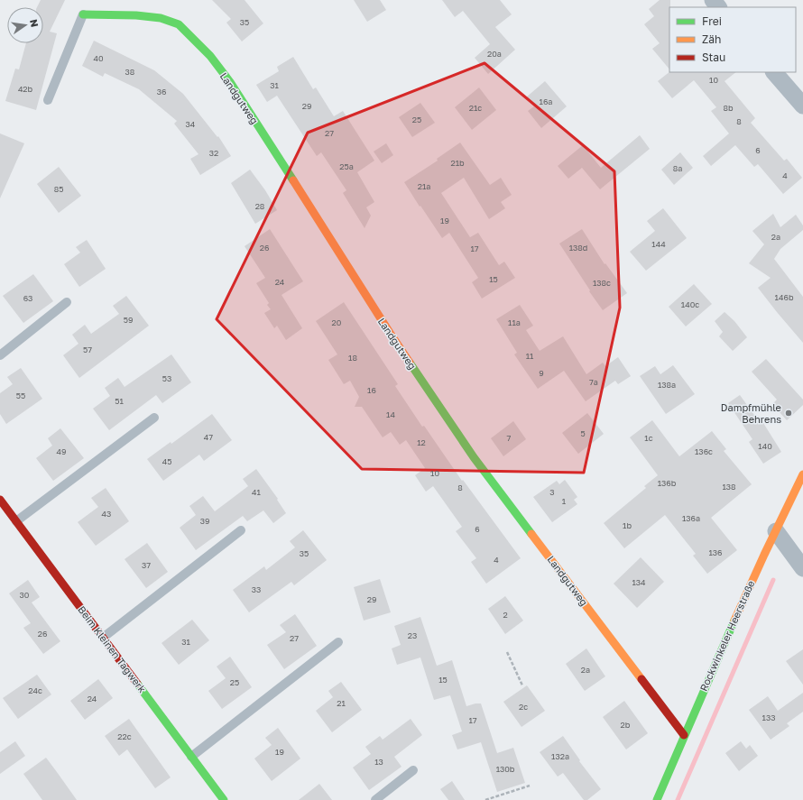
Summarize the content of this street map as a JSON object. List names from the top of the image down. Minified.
{"streets":{"street":["Landgutweg","Rockwinkeler Heerstraße","Beim Kleinen Tagwerk"]},"crossings":[["Landgutweg","Rockwinkeler Heerstraße"]],"places":["Dampfmühle Behrens"],"house_numbers":["35","20a","40","38","10","31","42b","36","16a","29","21c","8b","25","8","34","27","6","32","21b","25a","8a","4","21a","85","28","19","2a","144","26","138d","17","15","24","138c","146b","63","140c","59","20","11a","57","11","18","9","53","7a","138a","16","55","51","14","5","47","7","1c","12","140","49","136c","45","10","136b","138","8","41","3","1","43","136a","39","1b","6","136","35","4","37","134","33","30","29","2","26","23","27","31","2a","15","25","24c","24","21","2c","133","17","2b","22c","19","132a","13","130b"],"legend":["Frei","Zäh","Stau"],"north":"right"}
